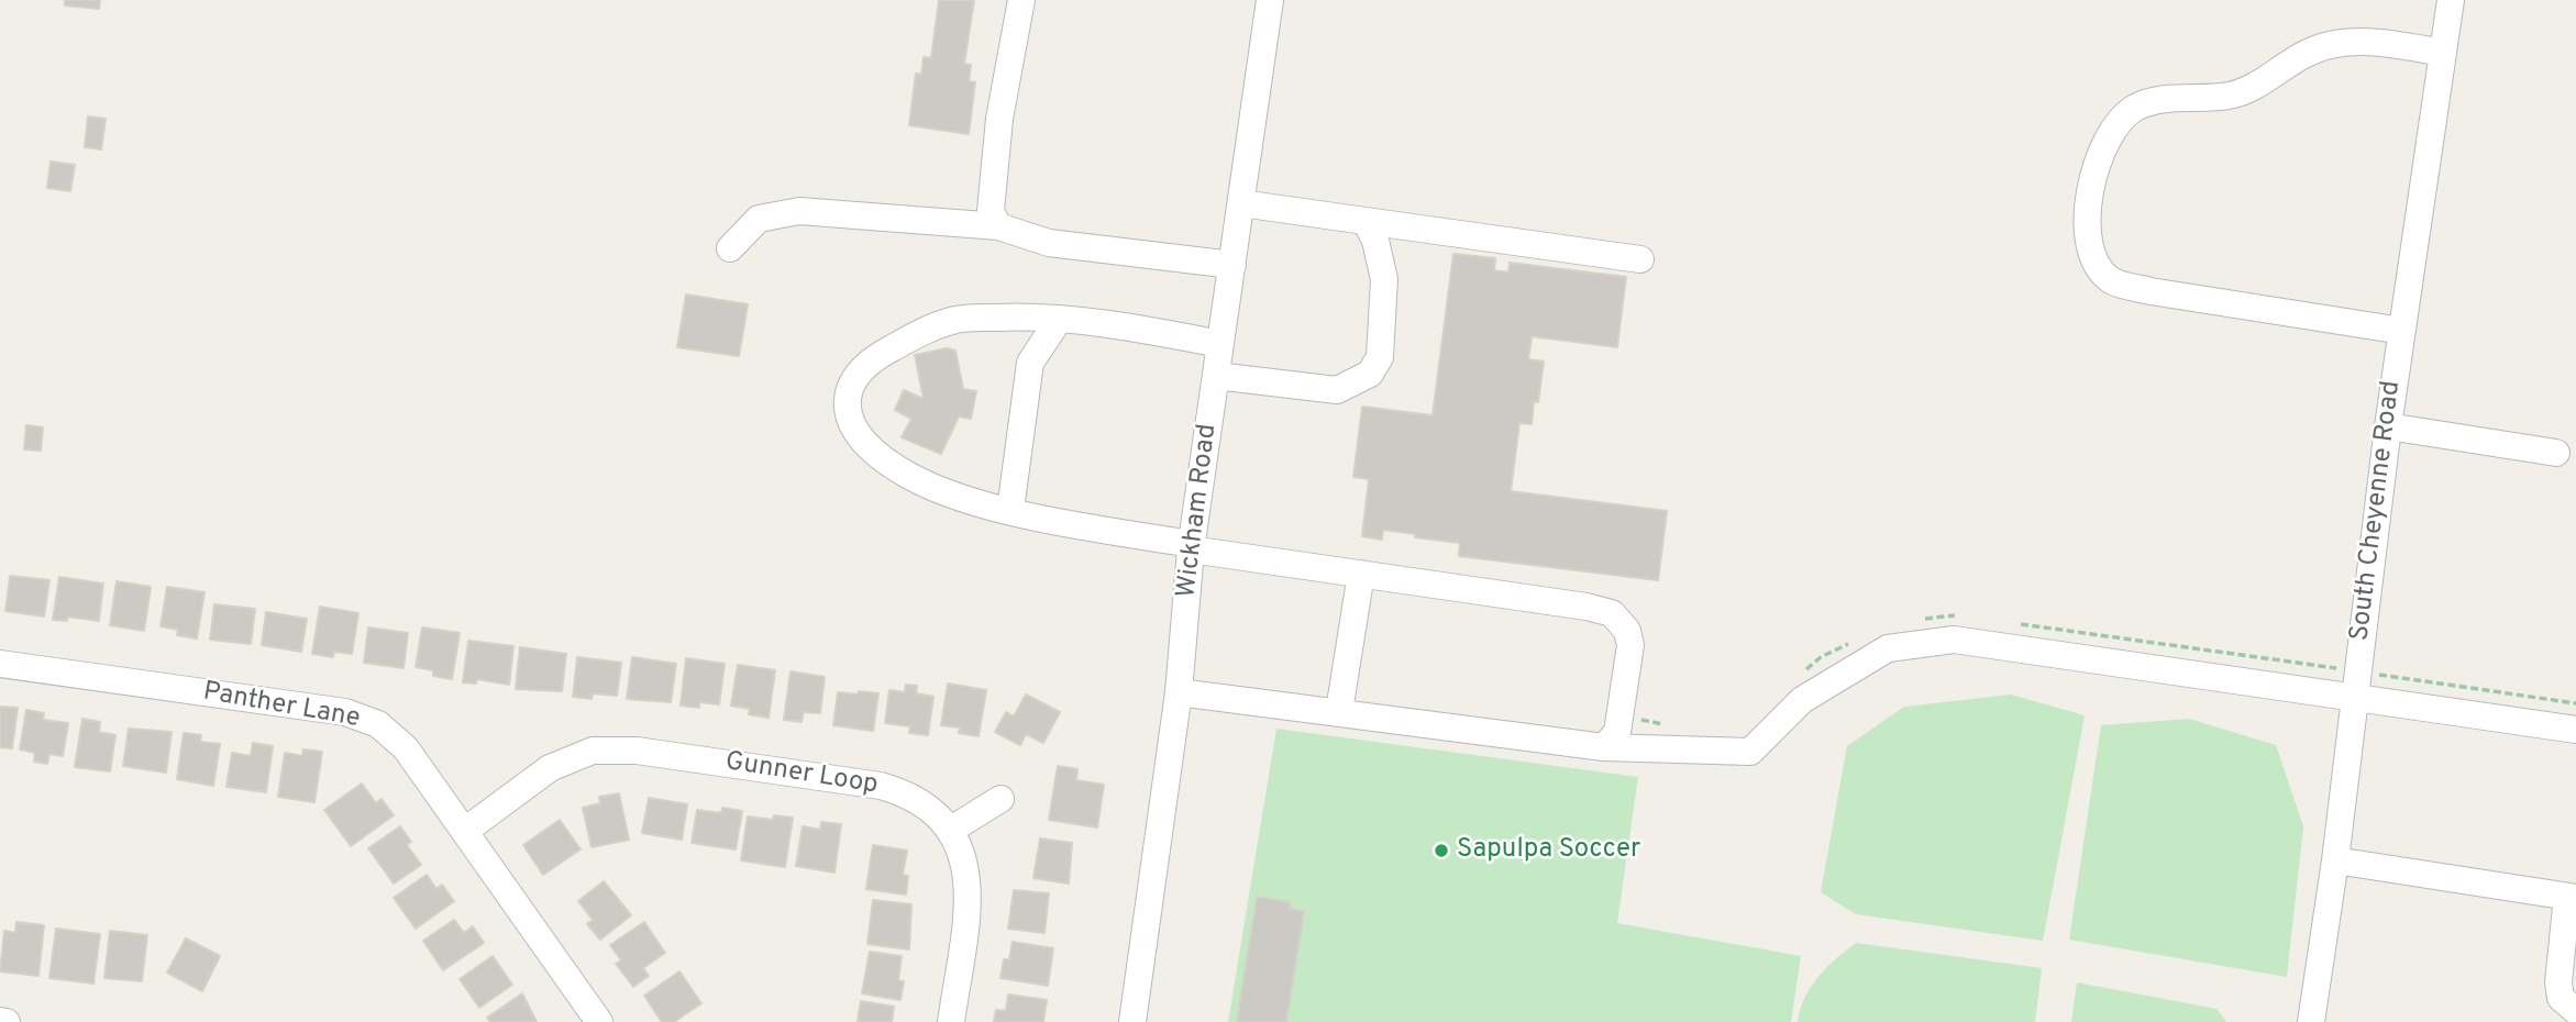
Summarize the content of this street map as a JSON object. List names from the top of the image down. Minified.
{"streets":{"street":["Wickham Road","South Cheyenne Road","Panther Lane","Gunner Loop"]},"crossings":[["Panther Lane","Gunner Loop"]],"places":["Sapulpa Soccer"]}
